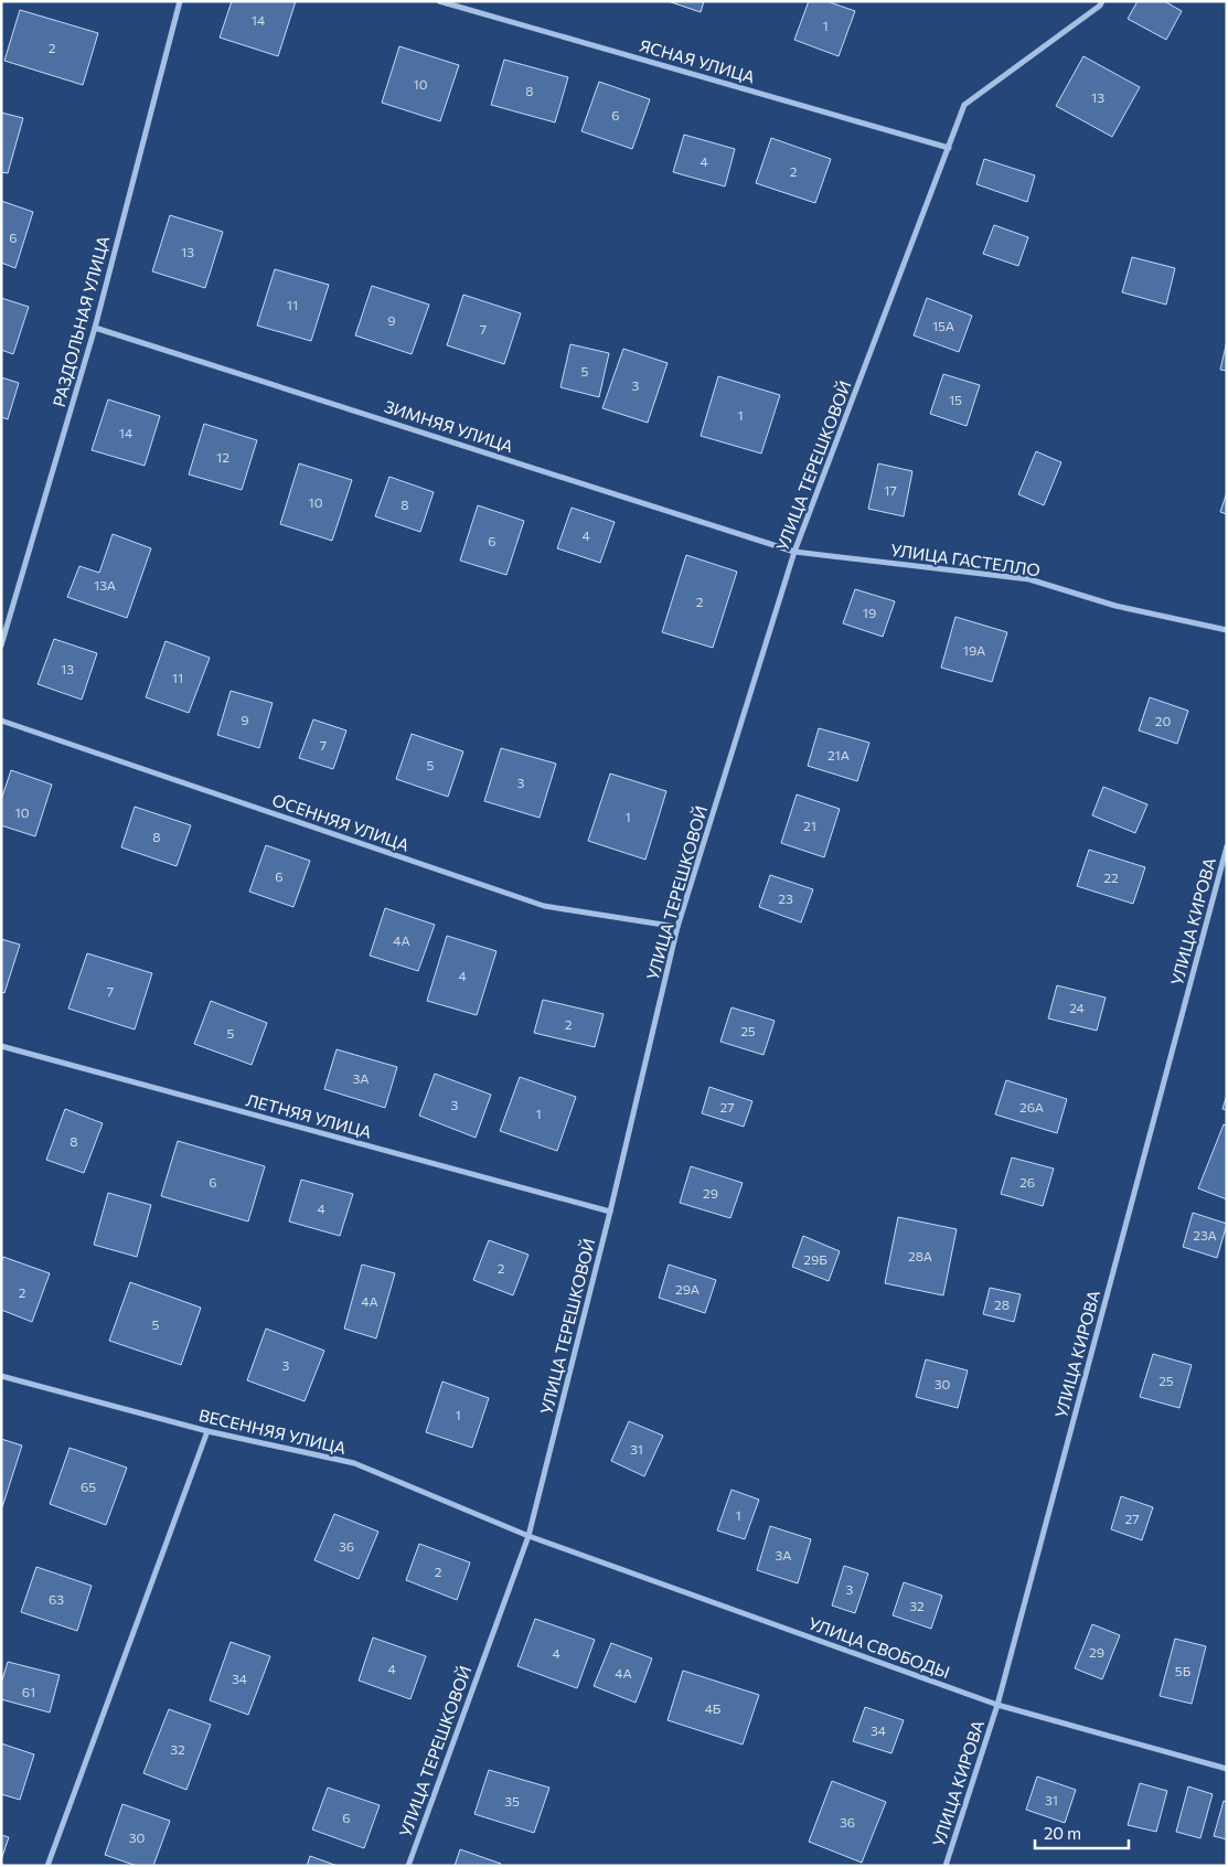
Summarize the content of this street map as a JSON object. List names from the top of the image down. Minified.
{"streets":{"street":["ЯСНАЯ УЛИЦА","РАЗДОЛЬНАЯ УЛИЦА","ЗИМНЯЯ УЛИЦА","УЛИЦА ТЕРЕШКОВОЙ","УЛИЦА ГАСТЕЛЛО","ОСЕННЯЯ УЛИЦА","УЛИЦА КИРОВА","ЛЕТНЯЯ УЛИЦА","ВЕСЕННЯЯ УЛИЦА","УЛИЦА СВОБОДЫ"]},"crossings":[["ЯСНАЯ УЛИЦА","УЛИЦА ТЕРЕШКОВОЙ"],["РАЗДОЛЬНАЯ УЛИЦА","ЗИМНЯЯ УЛИЦА"],["ЗИМНЯЯ УЛИЦА","УЛИЦА ТЕРЕШКОВОЙ"],["ЗИМНЯЯ УЛИЦА","УЛИЦА ГАСТЕЛЛО"],["УЛИЦА ТЕРЕШКОВОЙ","УЛИЦА ГАСТЕЛЛО"],["УЛИЦА ТЕРЕШКОВОЙ","ОСЕННЯЯ УЛИЦА"],["УЛИЦА ТЕРЕШКОВОЙ","ЛЕТНЯЯ УЛИЦА"],["УЛИЦА ТЕРЕШКОВОЙ","ВЕСЕННЯЯ УЛИЦА"],["УЛИЦА ТЕРЕШКОВОЙ","УЛИЦА СВОБОДЫ"],["УЛИЦА КИРОВА","УЛИЦА СВОБОДЫ"],["ВЕСЕННЯЯ УЛИЦА","УЛИЦА СВОБОДЫ"]],"house_numbers":["14","1","2","10","8","13","6","4","2","6","13","11","9","15А","7","5","3","15","1","14","12","17","10","8","4","6","13А","2","19","19А","13","11","9","20","7","21А","5","3","10","1","21","8","6","22","23","4А","4","7","24","2","25","5","3А","3","27","26А","1","8","6","26","29","4","23А","28А","29Б","2","29А","2","4А","28","5","3","25","30","1","31","65","1","27","36","3А","2","3","63","32","29","4","4","5Б","4А","34","61","4Б","34","32","31","35","6","36","30"],"scale_bar":"20 m"}
